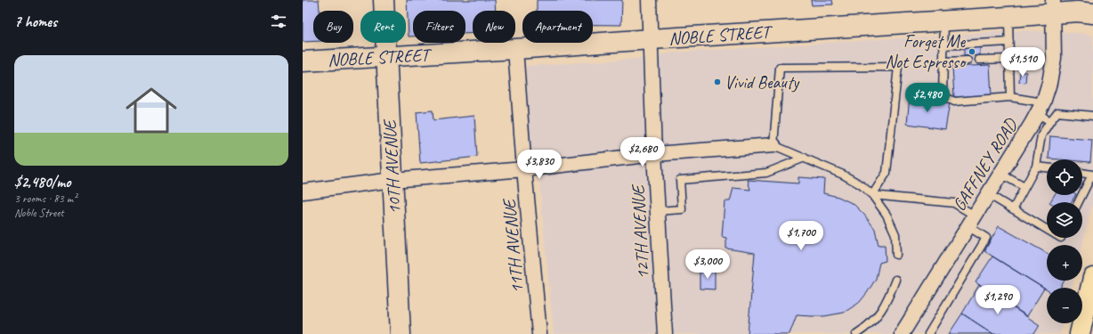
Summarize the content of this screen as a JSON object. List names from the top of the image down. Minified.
{"streets":{"street":["NOBLE STREET","GAFFNEY ROAD","10TH AVENUE","12TH AVENUE","11TH AVENUE"]},"crossings":[["NOBLE STREET","GAFFNEY ROAD"],["NOBLE STREET","10TH AVENUE"],["NOBLE STREET","12TH AVENUE"],["NOBLE STREET","11TH AVENUE"]],"places":["Forget Me Not Espresso","Vivid Beauty"],"page":{"heading":"7 homes","chip":["Buy","Rent","Filters","New","Apartment"],"list":[{"name":"$2,480/mo","note":"3 rooms · 83 m² · Noble Street"}],"price":["$1,510","$2,480","$2,680","$3,830","$1,700","$3,000","$1,290"],"map_buttons":["+","−"]}}
